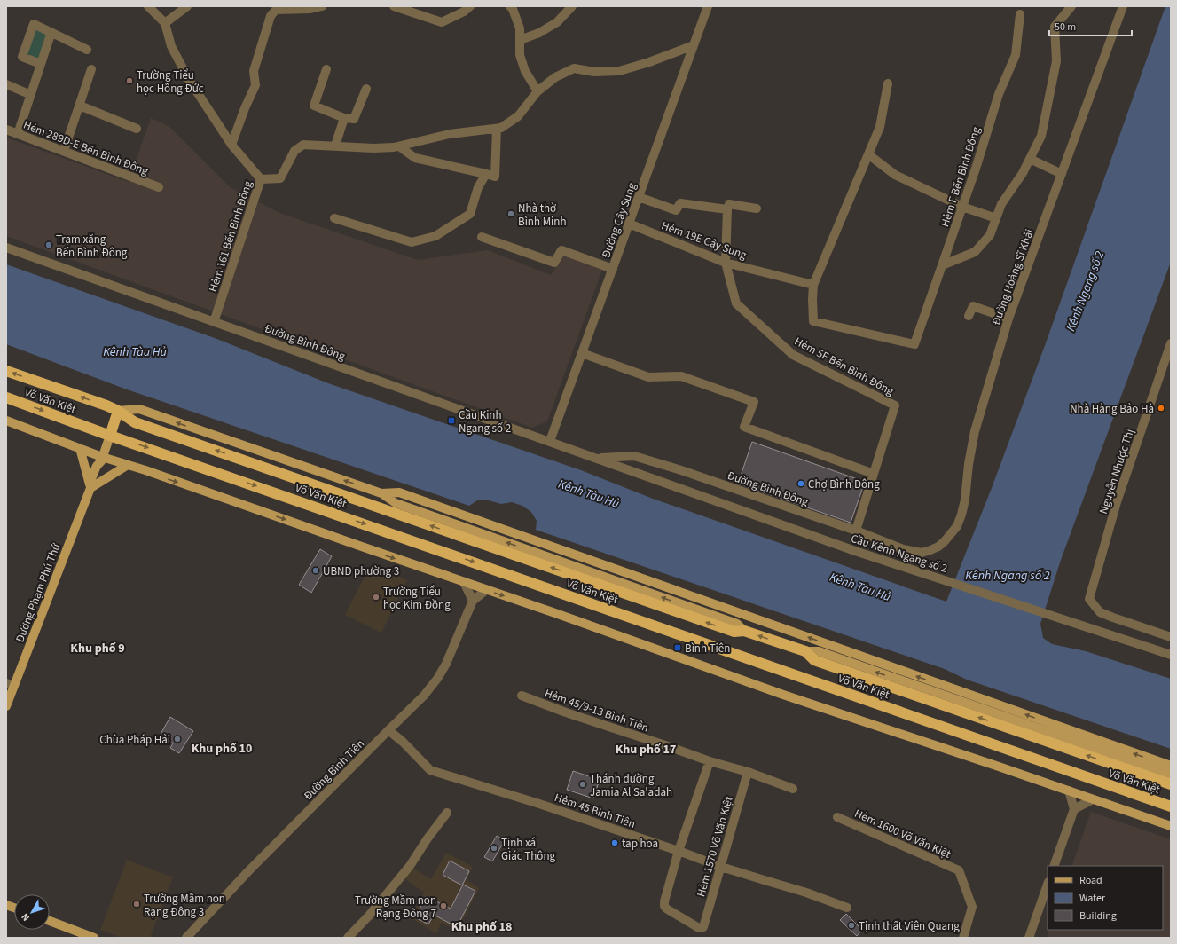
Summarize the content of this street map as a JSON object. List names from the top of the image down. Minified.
{"streets":{"highway":["Võ Văn Kiệt"],"main road":["Đường Phạm Phú Thứ"],"street":["Hẻm 289D-E Bến Bình Đông","Hẻm F Bến Bình Đông","Đường Cây Sung","Hẻm 161 Bến Bình Đông","Hẻm 19E Cây Sung","Đường Hoàng Sĩ Khải","Đường Bình Đông","Hẻm 5F Bến Bình Đông","Nguyễn Nhược Thị","Cầu Kênh Ngang số 2","Hẻm 45/9-13 Bình Tiên","Đường Bình Tiên","Hẻm 45 Bình Tiên","Hẻm 1600 Võ Văn Kiệt","Hẻm 1570 Võ Văn Kiệt"]},"crossings":[["Hẻm F Bến Bình Đông","Hẻm 19E Cây Sung"],["Đường Cây Sung","Hẻm 19E Cây Sung"],["Đường Cây Sung","Đường Bình Đông"],["Hẻm 161 Bến Bình Đông","Đường Bình Đông"],["Hẻm 19E Cây Sung","Hẻm 5F Bến Bình Đông"],["Đường Hoàng Sĩ Khải","Đường Bình Đông"],["Đường Bình Đông","Cầu Kênh Ngang số 2"],["Võ Văn Kiệt","Đường Phạm Phú Thứ"],["Đường Bình Tiên","Hẻm 45 Bình Tiên"],["Hẻm 45 Bình Tiên","Hẻm 1570 Võ Văn Kiệt"]],"districts":["Khu phố 9","Khu phố 10","Khu phố 17","Khu phố 18"],"water":["Kênh Ngang số 2","Kênh Tàu Hủ"],"places":{"other":["Trường Tiểu học Hồng Đức","Nhà thờ Bình Minh","Trạm xăng Bến Bình Đông","Nhà Hàng Bảo Hà","Chợ Bình Đông","UBND phường 3","Trường Tiểu học Kim Đồng","Chùa Pháp Hải","Thánh đường Jamia Al Sa'adah","tap hoa","Tịnh xá Giác Thông","Trường Mầm non Rạng Đông 3","Trường Mầm non Rạng Đông 7","Tịnh thất Viên Quang"],"transit":["Cầu Kinh Ngang số 2","Bình Tiên"]},"legend":["Road","Water","Building"],"scale_bar":"50 m","north":"bottom left"}
